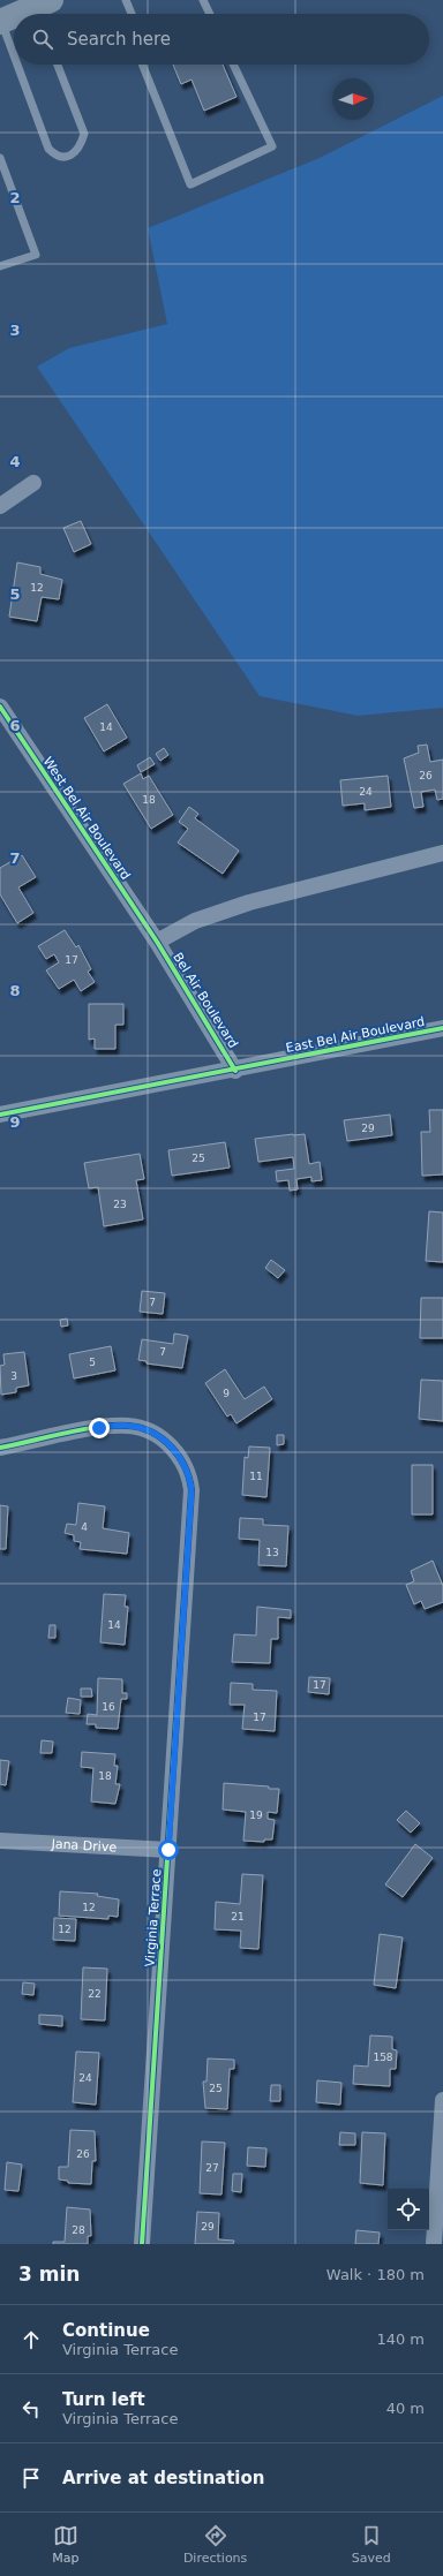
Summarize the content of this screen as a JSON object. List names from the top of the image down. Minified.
{"streets":{"street":["West Bel Air Boulevard","Bel Air Boulevard","East Bel Air Boulevard","Jana Drive","Virginia Terrace"]},"crossings":[["West Bel Air Boulevard","Bel Air Boulevard"],["Bel Air Boulevard","East Bel Air Boulevard"],["Jana Drive","Virginia Terrace"]],"house_numbers":["12","14","26","24","18","17","29","25","23","7","7","5","3","9","11","4","13","14","17","16","17","18","19","12","21","12","22","158","24","25","26","27","29","28"],"north":"right","page":{"search":"Search here","heading":["3 min","Walk · 180 m"],"list":[["Continue","Virginia Terrace","140 m"],["Turn left","Virginia Terrace","40 m"],"Arrive at destination"],"nav":["Map","Directions","Saved"]},"grid":{"rows":["2","3","4","5","6","7","8","9"]}}
